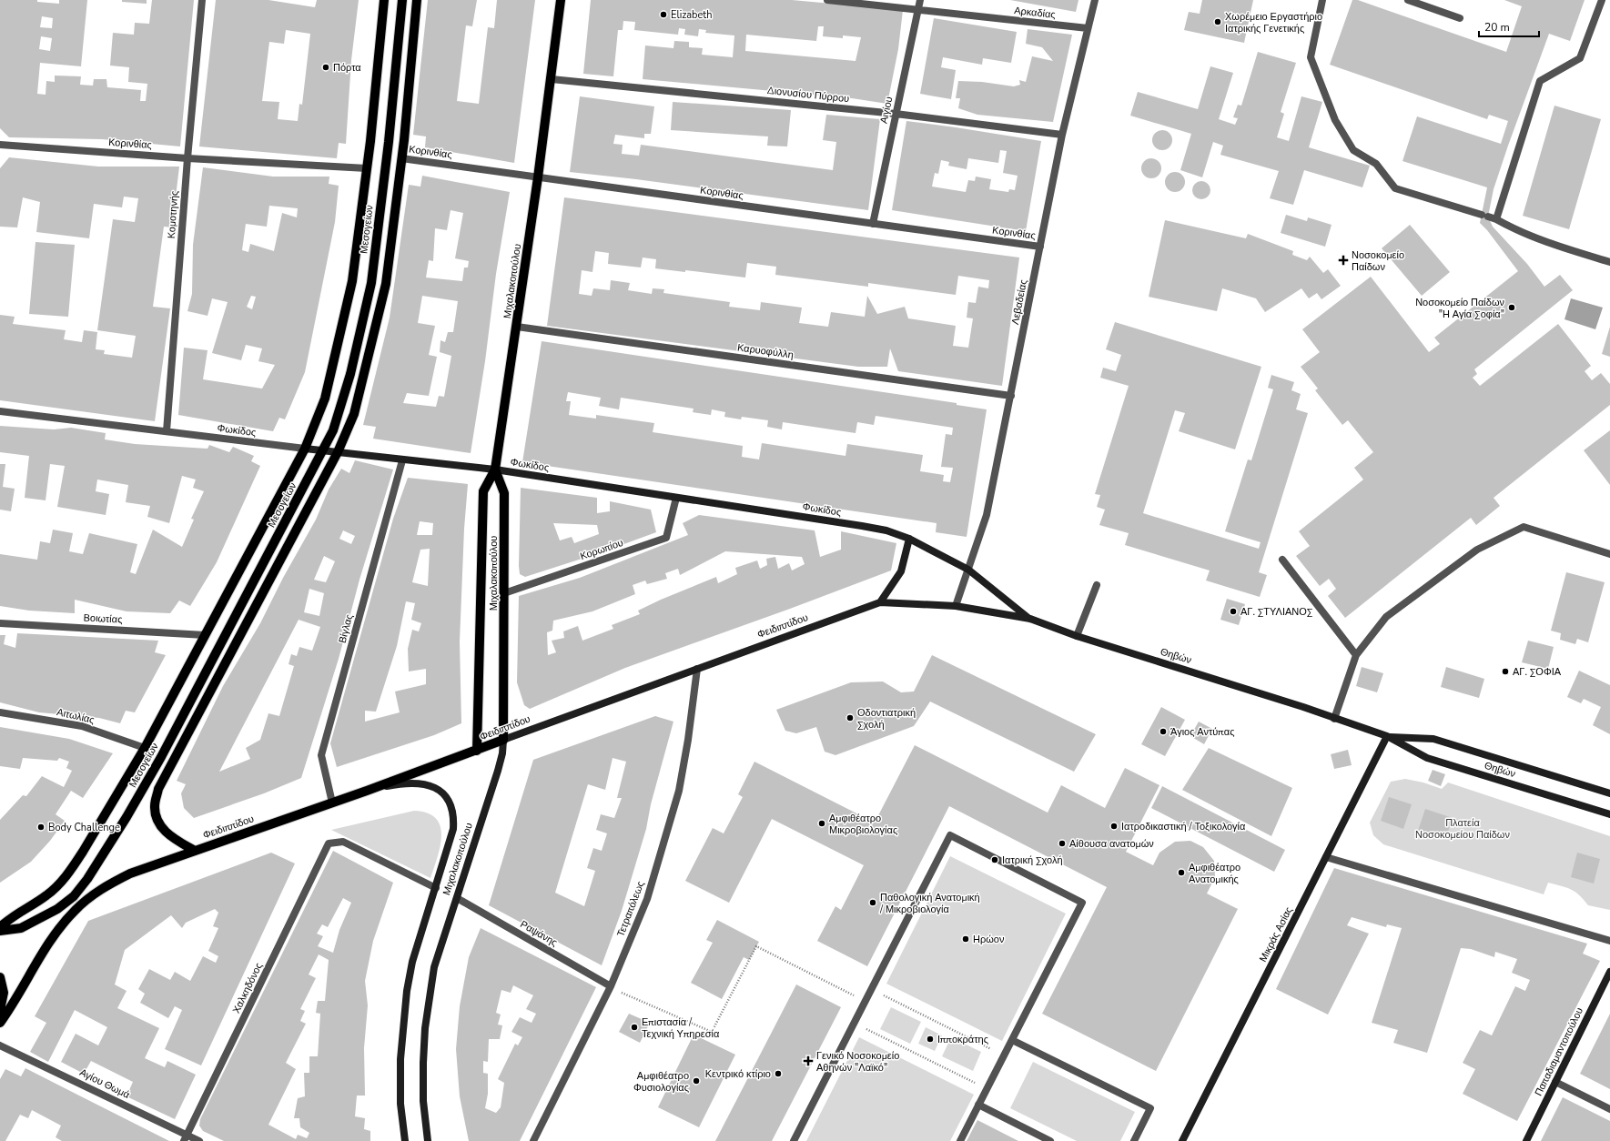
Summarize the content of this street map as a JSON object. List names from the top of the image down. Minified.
{"streets":{"main road":["Μεσογείων","Μιχαλακοπούλου","Φειδιππίδου"],"street":["Αρκαδίας","Διονυσίου Πύρρου","Αιγίου","Κορινθίας","Κομοτηνής","Λεβαδείας","Καρυοφύλλη","Φωκίδος","Κορωπίου","Βοιωτίας","Βίγλας","Θηβών","Αιτωλίας","Τετραπόλεως","Ραψάνης","Μικράς Ασίας","Χαλκηδόνος","Παπαδιαμαντοπούλου","Αγίου Θωμά"]},"crossings":[["Αρκαδίας","Αιγίου"],["Αρκαδίας","Λεβαδείας"],["Διονυσίου Πύρρου","Αιγίου"],["Διονυσίου Πύρρου","Μιχαλακοπούλου"],["Διονυσίου Πύρρου","Λεβαδείας"],["Αιγίου","Κορινθίας"],["Κορινθίας","Κομοτηνής"],["Κορινθίας","Μεσογείων"],["Κορινθίας","Μιχαλακοπούλου"],["Κορινθίας","Λεβαδείας"],["Κομοτηνής","Φωκίδος"],["Μεσογείων","Φωκίδος"],["Μεσογείων","Βοιωτίας"],["Μεσογείων","Αιτωλίας"],["Μιχαλακοπούλου","Καρυοφύλλη"],["Μιχαλακοπούλου","Φωκίδος"],["Μιχαλακοπούλου","Κορωπίου"],["Μιχαλακοπούλου","Φειδιππίδου"],["Μιχαλακοπούλου","Ραψάνης"],["Μιχαλακοπούλου","Χαλκηδόνος"],["Λεβαδείας","Καρυοφύλλη"],["Λεβαδείας","Φωκίδος"],["Λεβαδείας","Φειδιππίδου"],["Λεβαδείας","Θηβών"],["Φωκίδος","Κορωπίου"],["Φωκίδος","Βίγλας"],["Φωκίδος","Θηβών"],["Φειδιππίδου","Βίγλας"],["Φειδιππίδου","Θηβών"],["Φειδιππίδου","Τετραπόλεως"],["Θηβών","Μικράς Ασίας"],["Τετραπόλεως","Ραψάνης"],["Χαλκηδόνος","Αγίου Θωμά"]],"parks":["Πλατεία Νοσοκομείου Παίδων"],"places":{"other":["Elizabeth","Χωρέμειο Εργαστήριο Ιατρικής Γενετικής","Πόρτα","Νοσοκομείο Παίδων \"Η Αγία Σοφία\"","ΑΓ. ΣΤΥΛΙΑΝΟΣ","ΑΓ. ΣΟΦΙΑ","Οδοντιατρική Σχολή","Άγιος Αντύπας","Αμφιθέατρο Μικροβιολογίας","Ιατροδικαστική / Τοξικολογία","Body Challenge","Αίθουσα ανατομών","Ιατρική Σχολή","Αμφιθέατρο Ανατομικής","Παθολογική Ανατομική / Μικροβιολογία","Ηρώον","Επιστασία / Τεχνική Υπηρεσία","Ιπποκράτης","Κεντρικό κτίριο","Αμφιθέατρο Φυσιολογίας"],"health":["Νοσοκομείο Παίδων","Γενικό Νοσοκομείο Αθηνών \"Λαϊκό\""]},"scale_bar":"20 m"}
